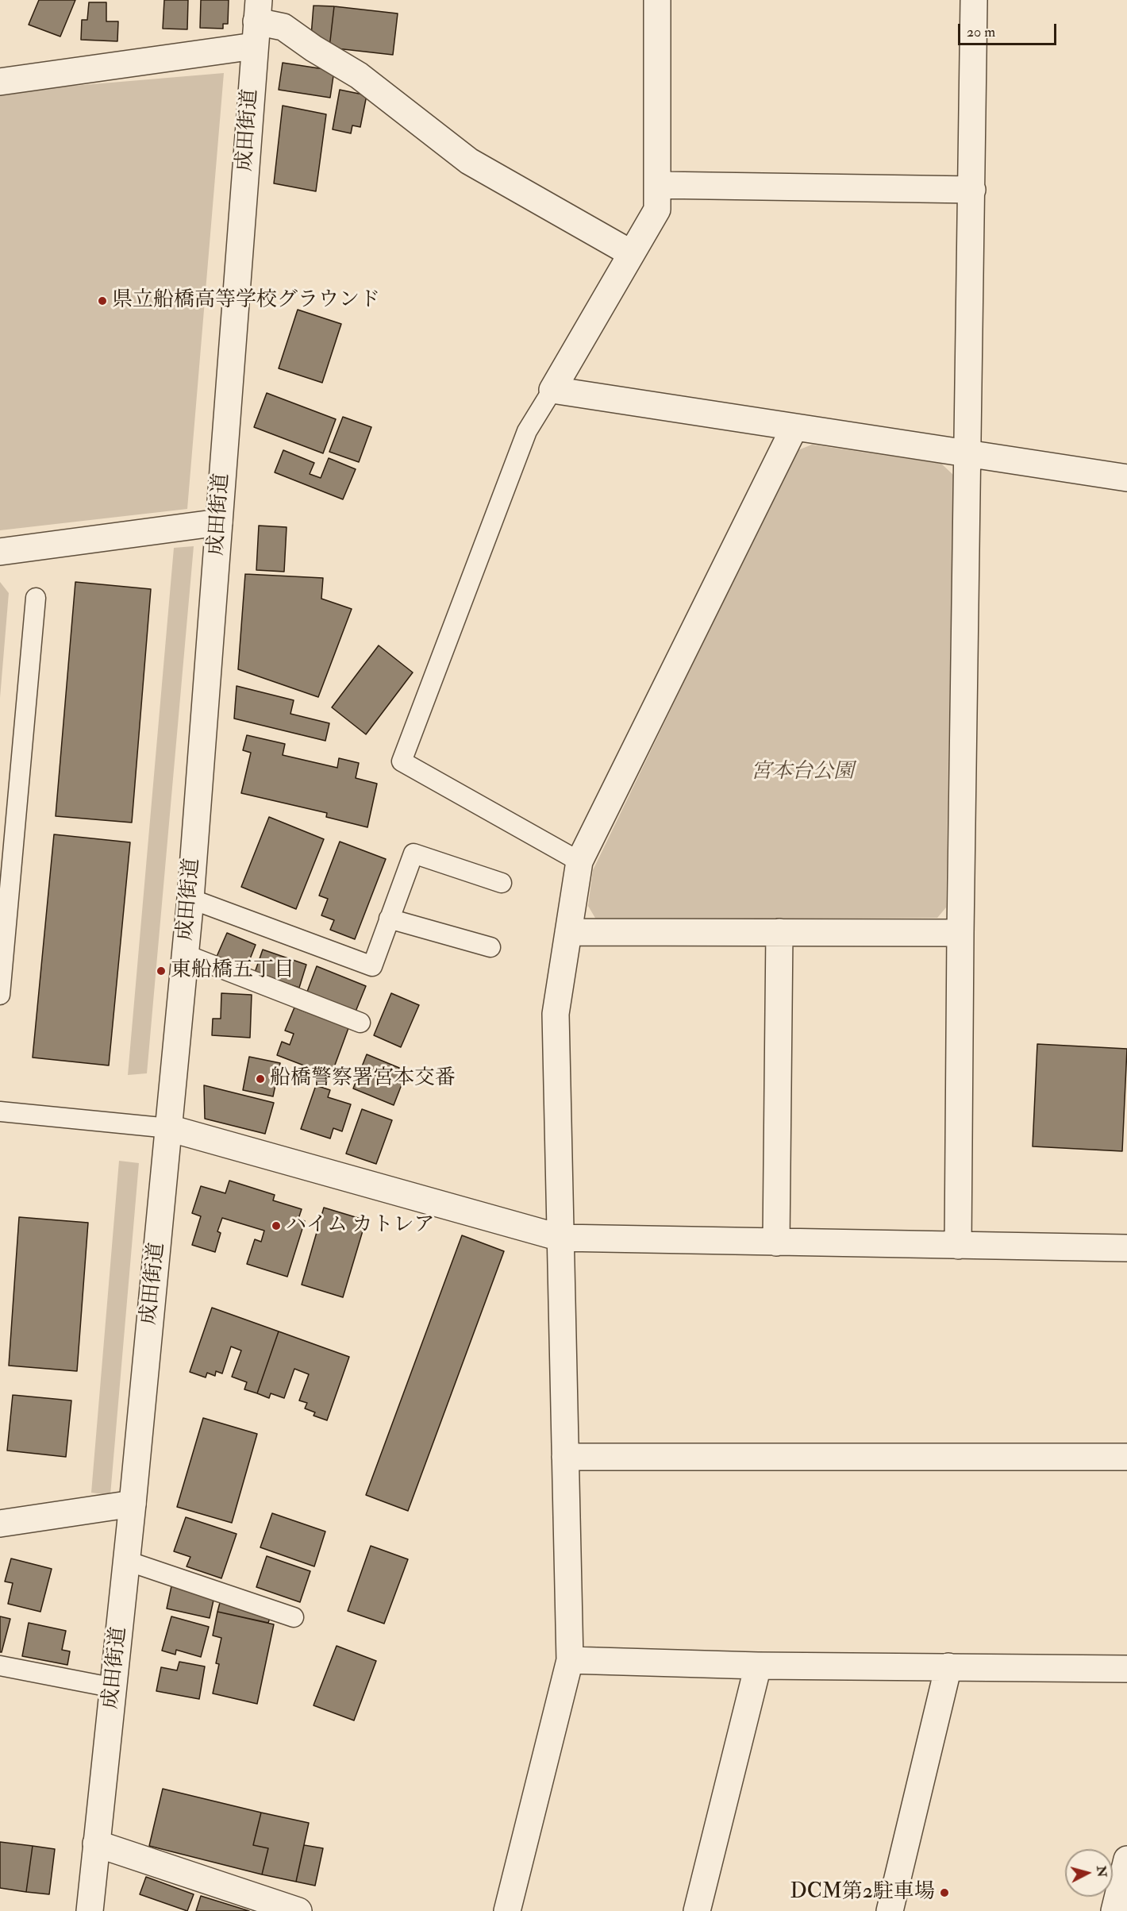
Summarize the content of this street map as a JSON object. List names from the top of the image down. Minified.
{"streets":{"street":["成田街道"]},"parks":["宮本台公園"],"places":["県立船橋高等学校グラウンド","東船橋五丁目","船橋警察署宮本交番","ハイム カトレア","DCM第2駐車場"],"scale_bar":"20 m","north":"right"}
